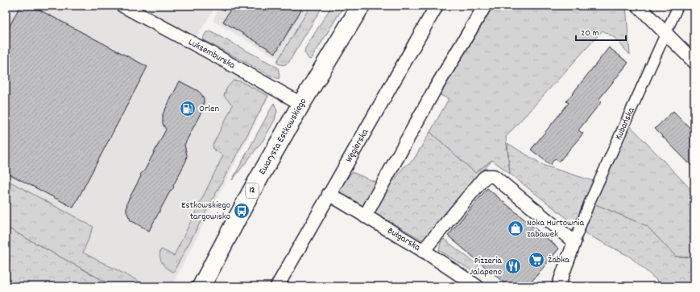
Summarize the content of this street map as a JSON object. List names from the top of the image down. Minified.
{"streets":{"main road":["Ewarysta Estkowskiego","12"],"street":["Luksemburska","Kubańska","Węgierska","Bułgarska"]},"crossings":[["Luksemburska","Ewarysta Estkowskiego"],["Węgierska","Bułgarska"]],"places":{"fuel station":["Orlen"],"bus stop":["Estkowskiego targowisko"],"shop":["Noka Hurtownia zabawek"],"supermarket":["Żabka"],"restaurant":["Pizzeria Jalapeno"]},"scale_bar":"20 m"}
